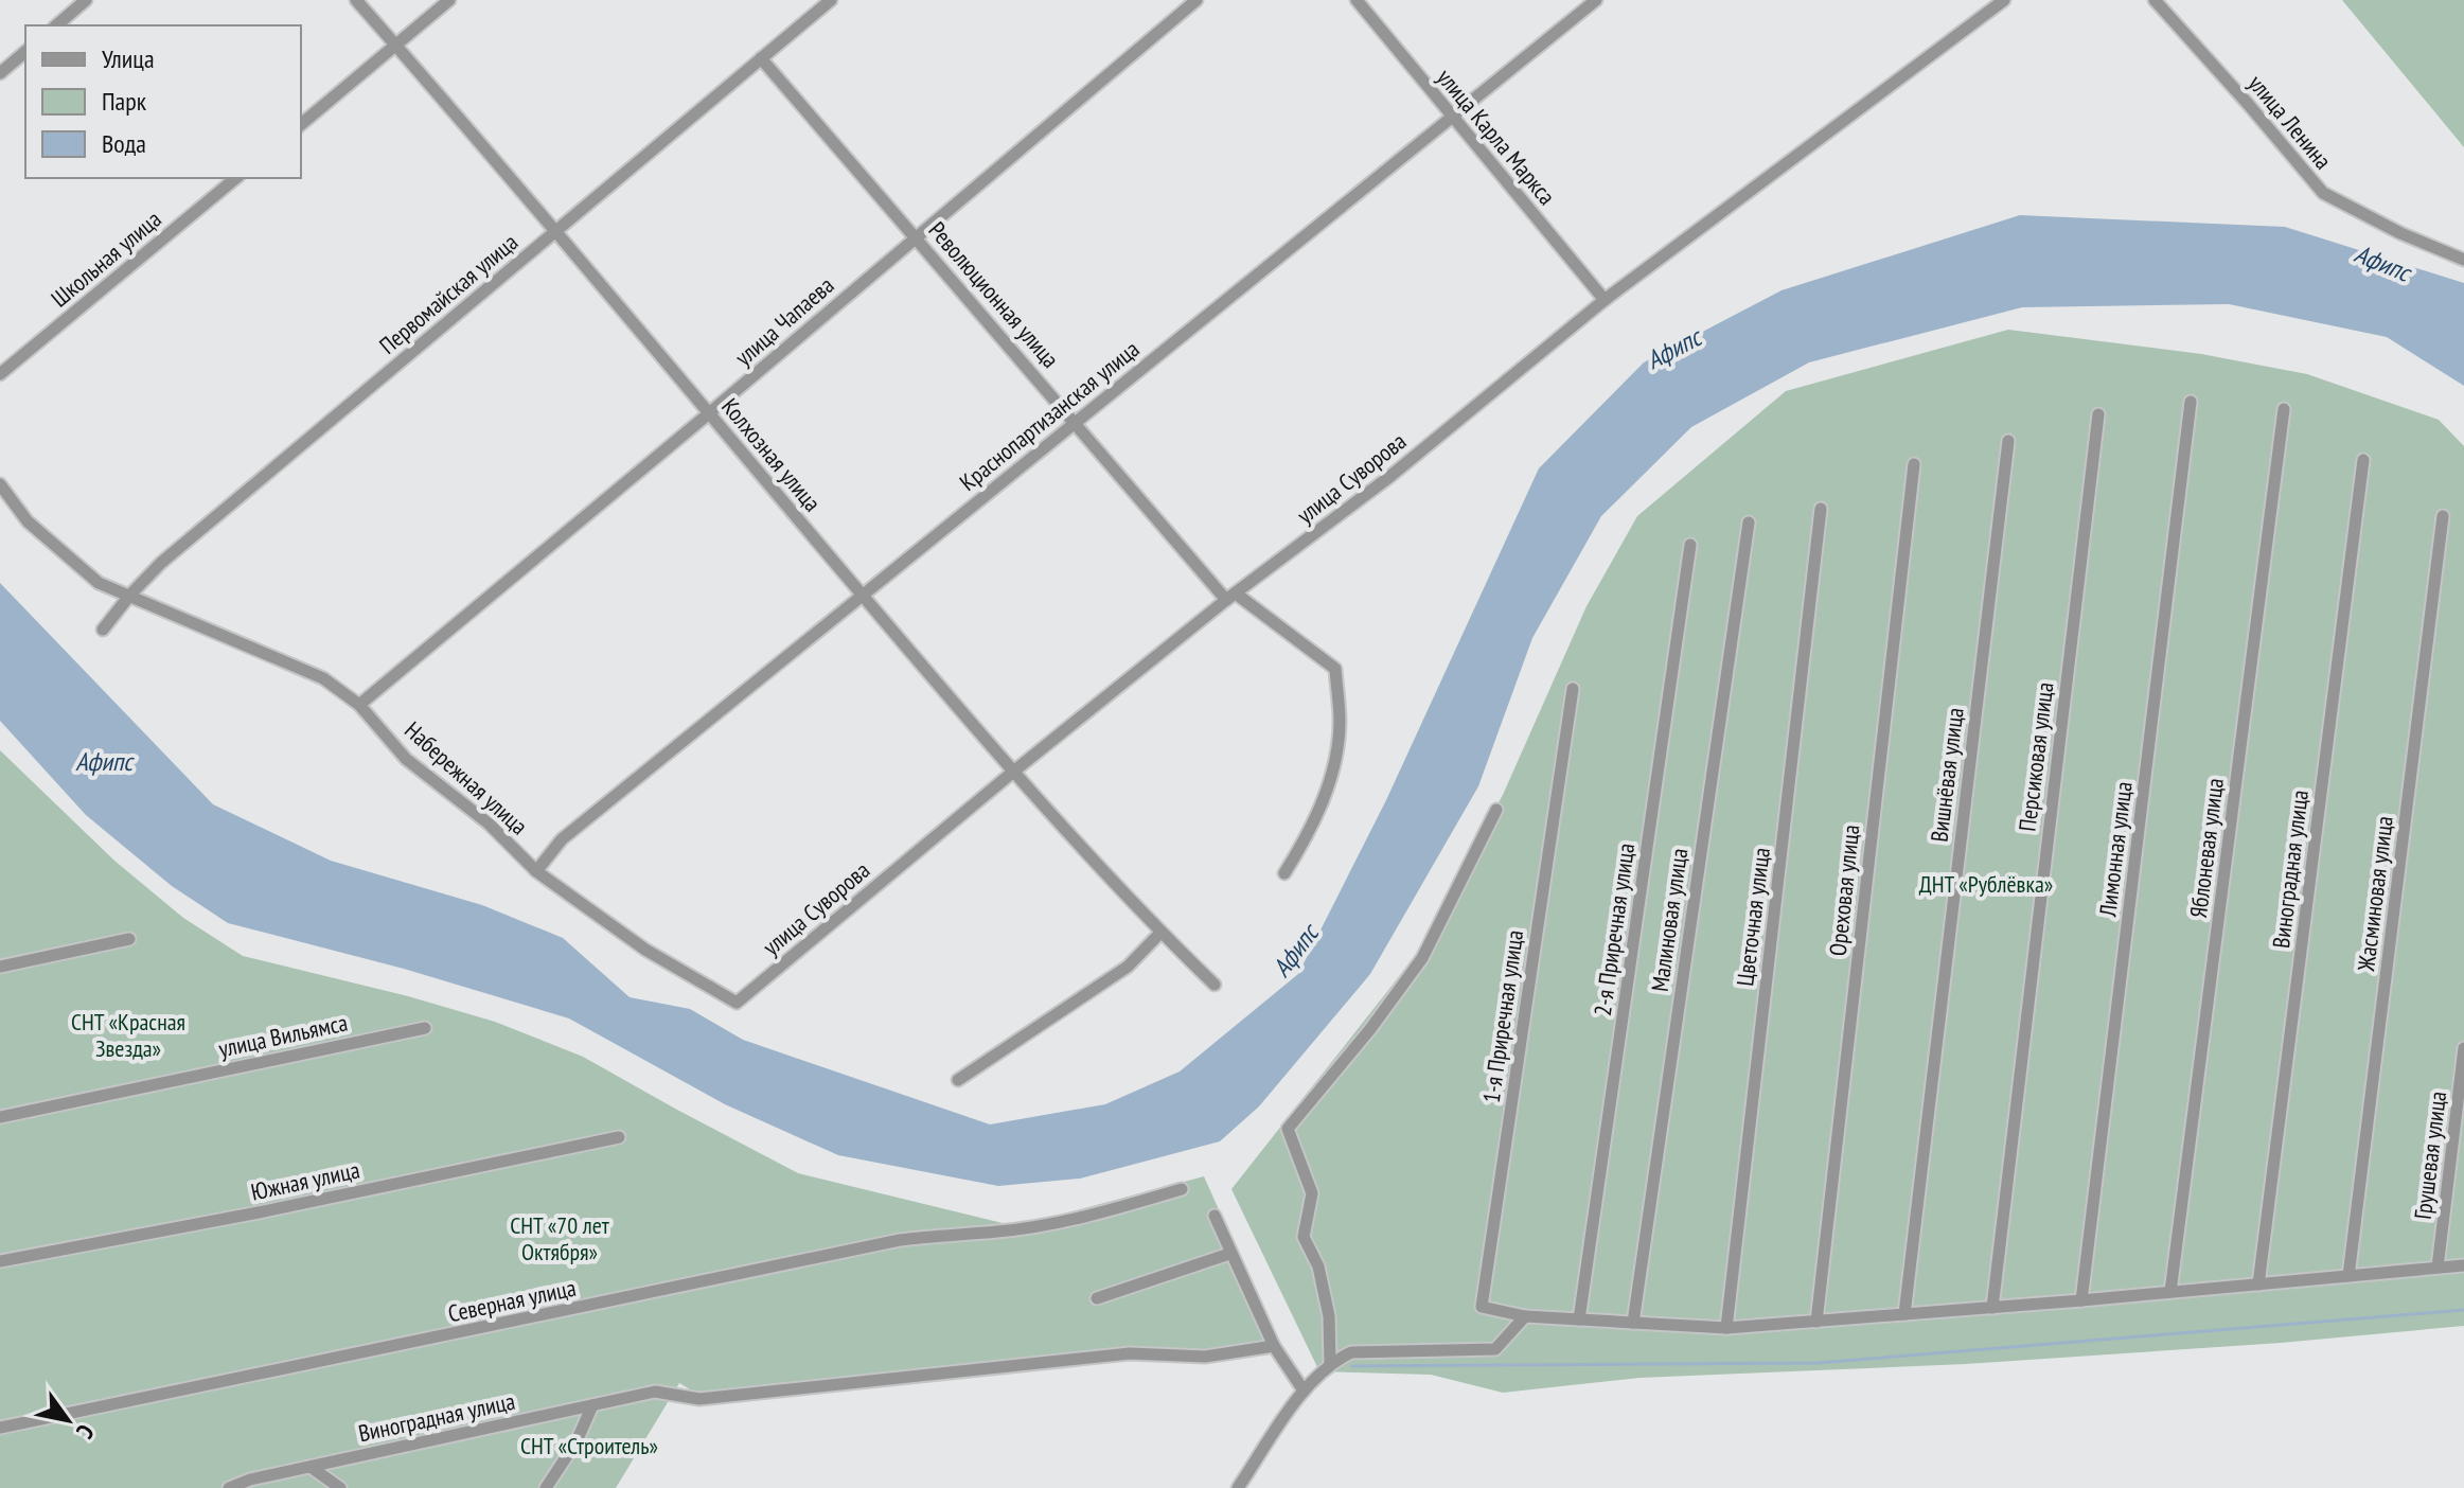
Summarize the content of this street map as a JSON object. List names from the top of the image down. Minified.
{"streets":{"street":["улица Ленина","улица Карла Маркса","Школьная улица","Первомайская улица","Революционная улица","улица Чапаева","Краснопартизанская улица","Колхозная улица","улица Суворова","Персиковая улица","Вишнёвая улица","Набережная улица","Яблоневая улица","Лимонная улица","Виноградная улица","Ореховая улица","Жасминовая улица","Цветочная улица","Малиновая улица","2-я Приречная улица","1-я Приречная улица","улица Вильямса","Грушевая улица","Южная улица","Северная улица"]},"crossings":[["улица Карла Маркса","Краснопартизанская улица"],["улица Карла Маркса","улица Суворова"],["Первомайская улица","Революционная улица"],["Первомайская улица","Колхозная улица"],["Первомайская улица","Набережная улица"],["Революционная улица","улица Чапаева"],["Революционная улица","Краснопартизанская улица"],["Революционная улица","улица Суворова"],["улица Чапаева","Колхозная улица"],["улица Чапаева","Набережная улица"],["Краснопартизанская улица","Колхозная улица"],["Краснопартизанская улица","Набережная улица"],["Колхозная улица","улица Суворова"],["улица Суворова","Набережная улица"]],"water":["Афипс"],"parks":["ДНТ «Рублёвка»","СНТ «Красная Звезда»","СНТ «70 лет Октября»","СНТ «Строитель»"],"legend":["Улица","Парк","Вода"],"north":"bottom right"}
